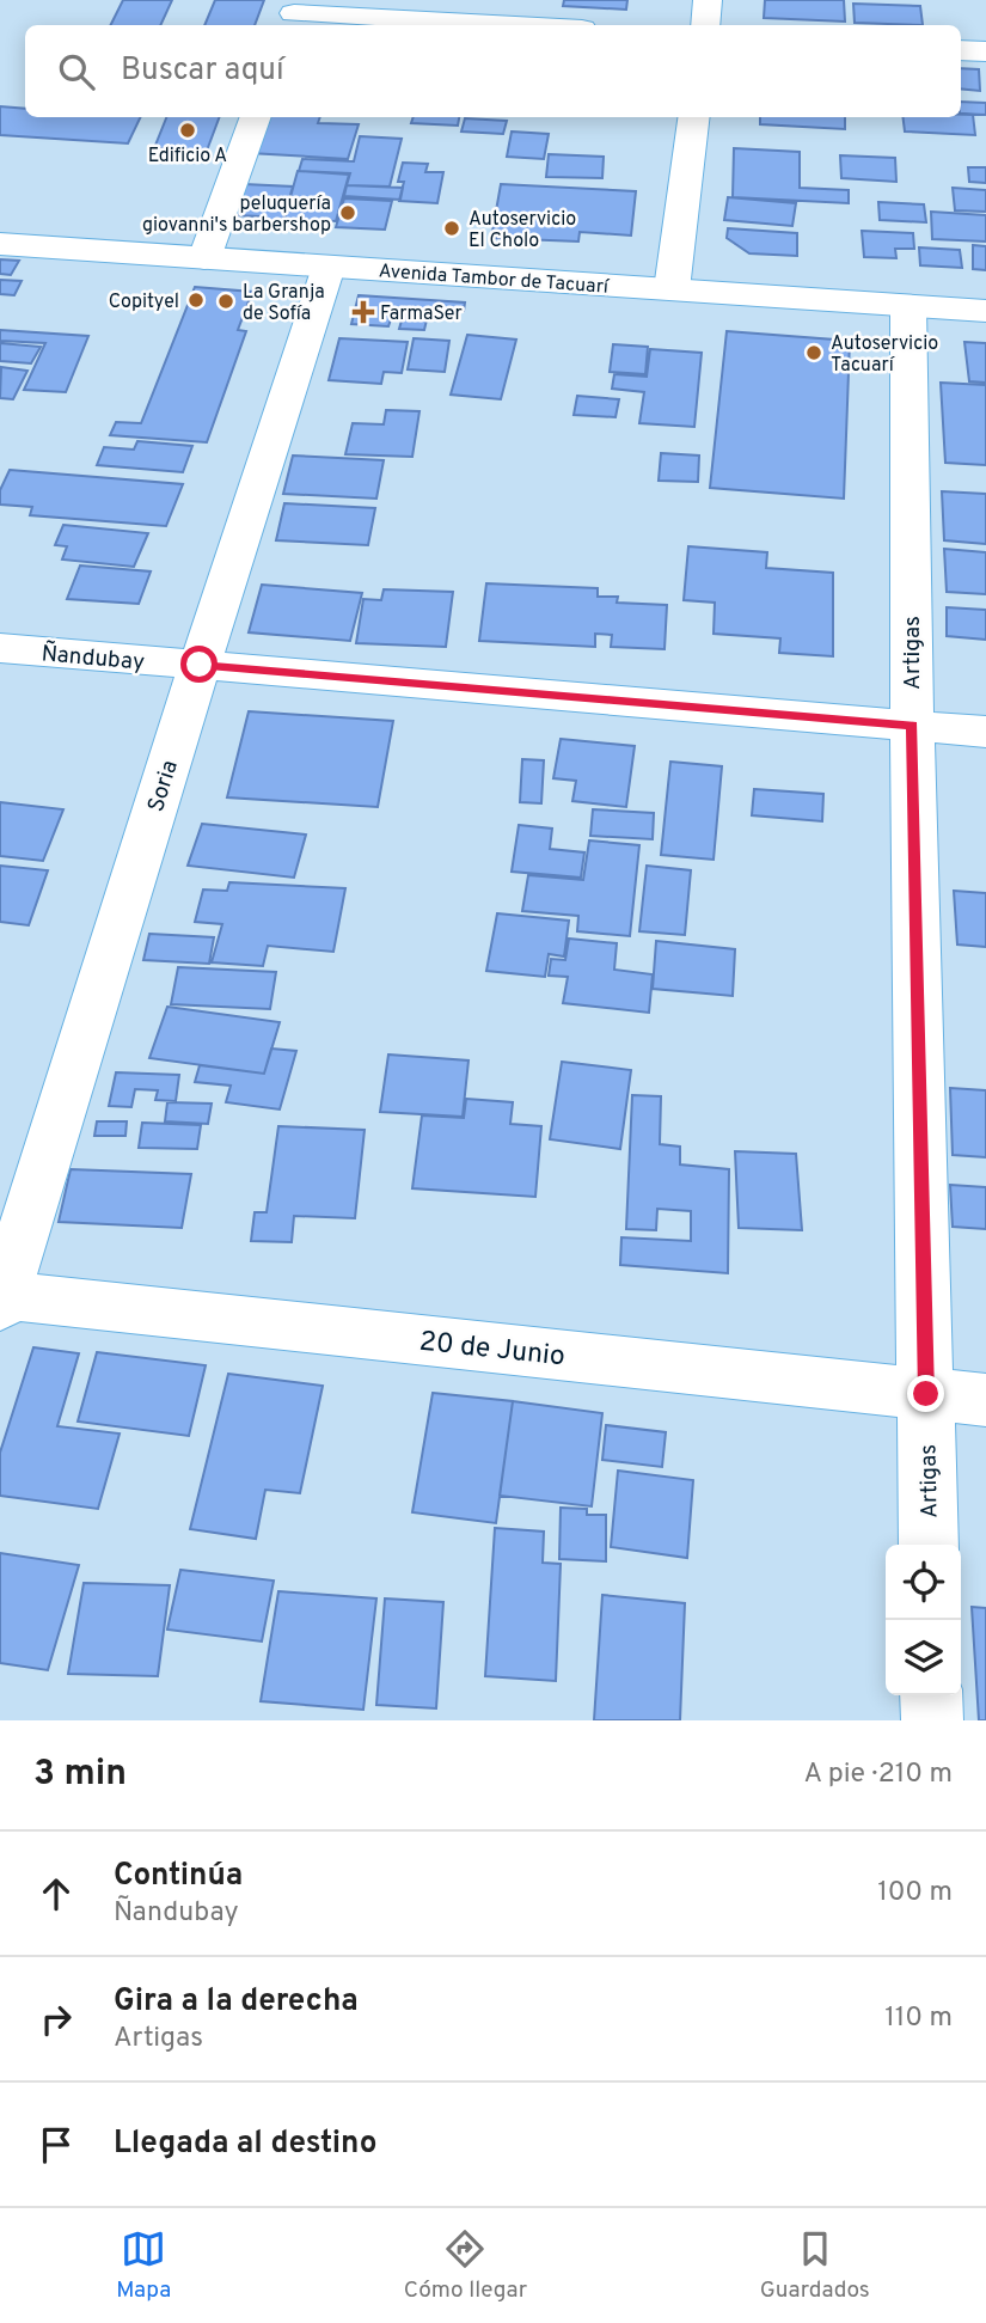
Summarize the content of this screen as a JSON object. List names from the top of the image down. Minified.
{"streets":{"street":["Avenida Tambor de Tacuarí","Artigas","Ñandubay","Soria","20 de Junio"]},"crossings":[["Avenida Tambor de Tacuarí","Artigas"],["Avenida Tambor de Tacuarí","Soria"],["Artigas","Ñandubay"],["Artigas","20 de Junio"],["Ñandubay","Soria"],["Soria","20 de Junio"]],"places":{"other":["Edificio A","peluquería giovanni's barbershop","Autoservicio El Cholo","Copityel","La Granja de Sofía","Autoservicio Tacuarí"],"health":["FarmaSer"]},"page":{"search":"Buscar aquí","heading":["3 min","A pie · 210 m"],"list":[["Continúa","Ñandubay","100 m"],["Gira a la derecha","Artigas","110 m"],"Llegada al destino"],"nav":["Mapa","Cómo llegar","Guardados"]}}
